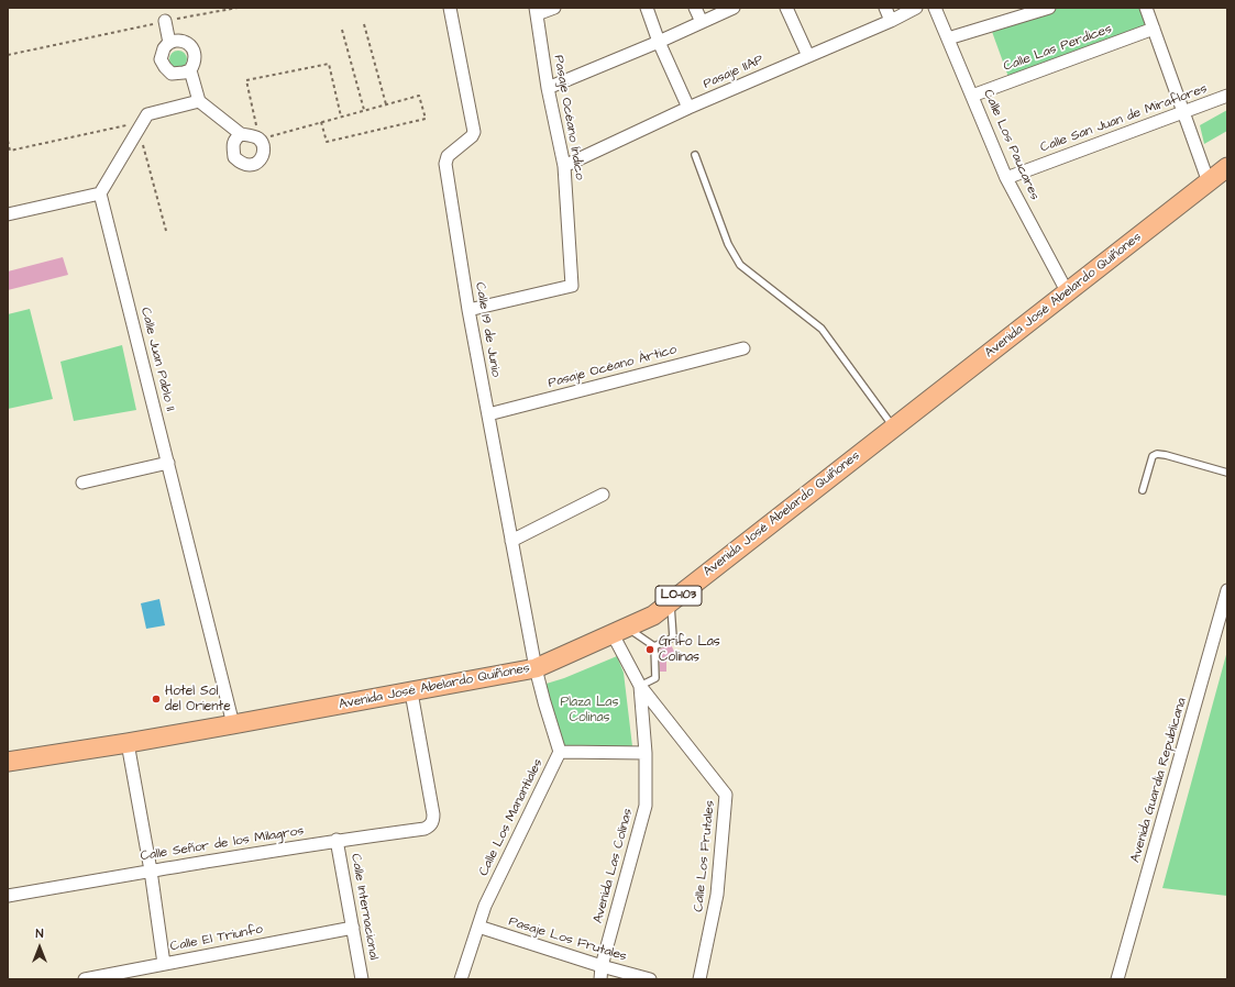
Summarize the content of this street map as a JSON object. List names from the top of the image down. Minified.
{"streets":{"main road":["Avenida José Abelardo Quiñones","LO-103"],"street":["Calle Las Perdices","Pasaje IIAP","Pasaje Océano Índico","Calle San Juan de Miraflores","Calle Los Paucares","Calle 19 de Junio","Calle Juan Pablo II","Pasaje Océano Ártico","Avenida Guardia Republicana","Calle Los Manantiales","Calle Señor de los Milagros","Calle Los Frutales","Avenida Las Colinas","Calle Internacional","Calle El Triunfo","Pasaje Los Frutales"]},"crossings":[["Calle Las Perdices","Calle Los Paucares"],["Pasaje IIAP","Pasaje Océano Índico"],["Pasaje Océano Índico","Calle 19 de Junio"],["Calle San Juan de Miraflores","Calle Los Paucares"],["Calle Los Paucares","Avenida José Abelardo Quiñones"],["Avenida José Abelardo Quiñones","Calle 19 de Junio"],["Avenida José Abelardo Quiñones","Calle Juan Pablo II"],["Avenida José Abelardo Quiñones","Calle Los Manantiales"],["Avenida José Abelardo Quiñones","Calle Señor de los Milagros"],["Avenida José Abelardo Quiñones","Avenida Las Colinas"],["Calle 19 de Junio","Pasaje Océano Ártico"],["Calle 19 de Junio","Calle Los Manantiales"],["Calle Los Manantiales","Pasaje Los Frutales"],["Calle Señor de los Milagros","Calle Internacional"],["Calle Los Frutales","Avenida Las Colinas"],["Avenida Las Colinas","Pasaje Los Frutales"],["Calle Internacional","Calle El Triunfo"]],"parks":["Plaza Las Colinas"],"places":["Grifo Las Colinas","Hotel Sol del Oriente"],"north":"top"}
